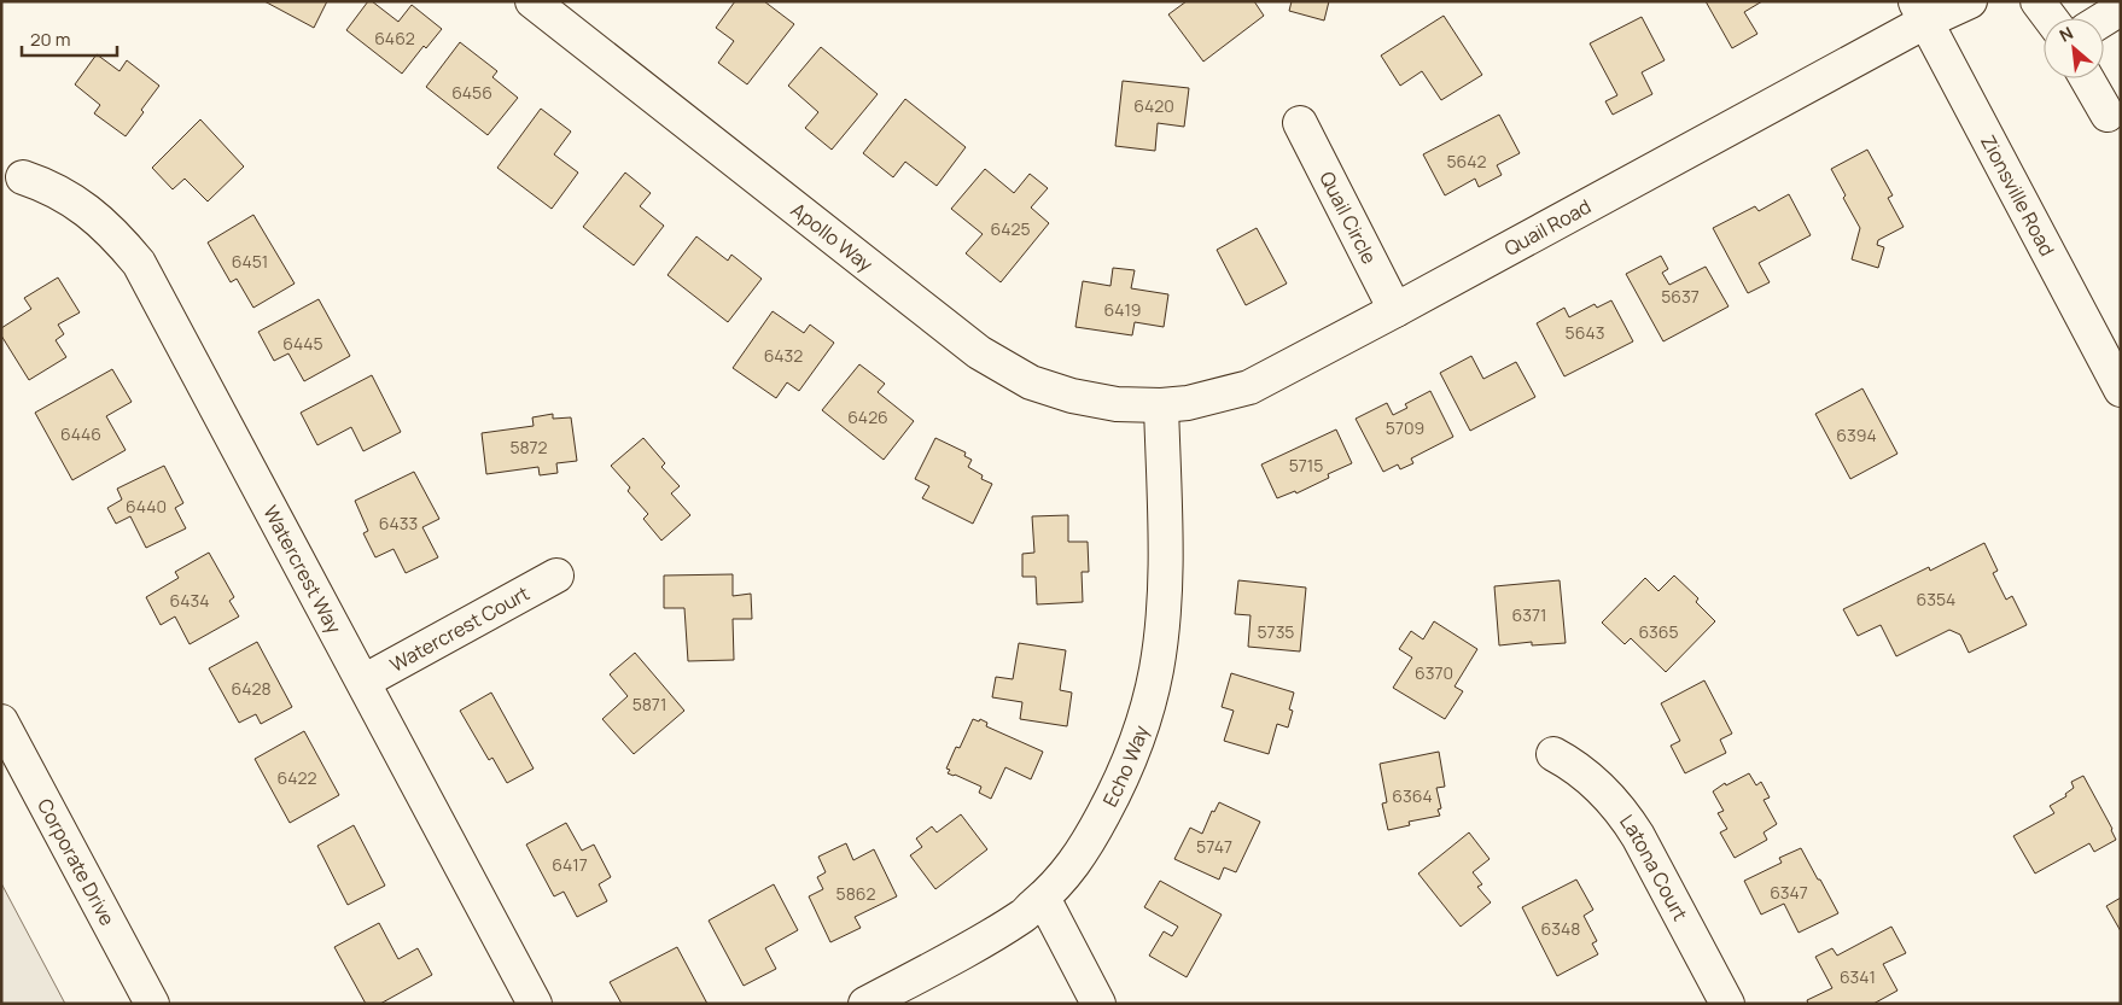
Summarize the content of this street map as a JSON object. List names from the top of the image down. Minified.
{"streets":{"street":["Zionsville Road","Quail Circle","Quail Road","Apollo Way","Watercrest Way","Watercrest Court","Echo Way","Corporate Drive","Latona Court"]},"crossings":[["Zionsville Road","Quail Road"],["Quail Circle","Quail Road"],["Quail Road","Apollo Way"],["Quail Road","Echo Way"],["Apollo Way","Echo Way"],["Watercrest Way","Watercrest Court"]],"house_numbers":["6462","6456","6420","5642","6425","6451","5637","6419","5643","6445","6432","6426","5709","6446","6394","5872","5715","6440","6433","6354","6434","6371","5735","6365","6370","6428","5871","6422","6364","5747","6417","6347","5862","6348","6341"],"scale_bar":"20 m","north":"top left"}
